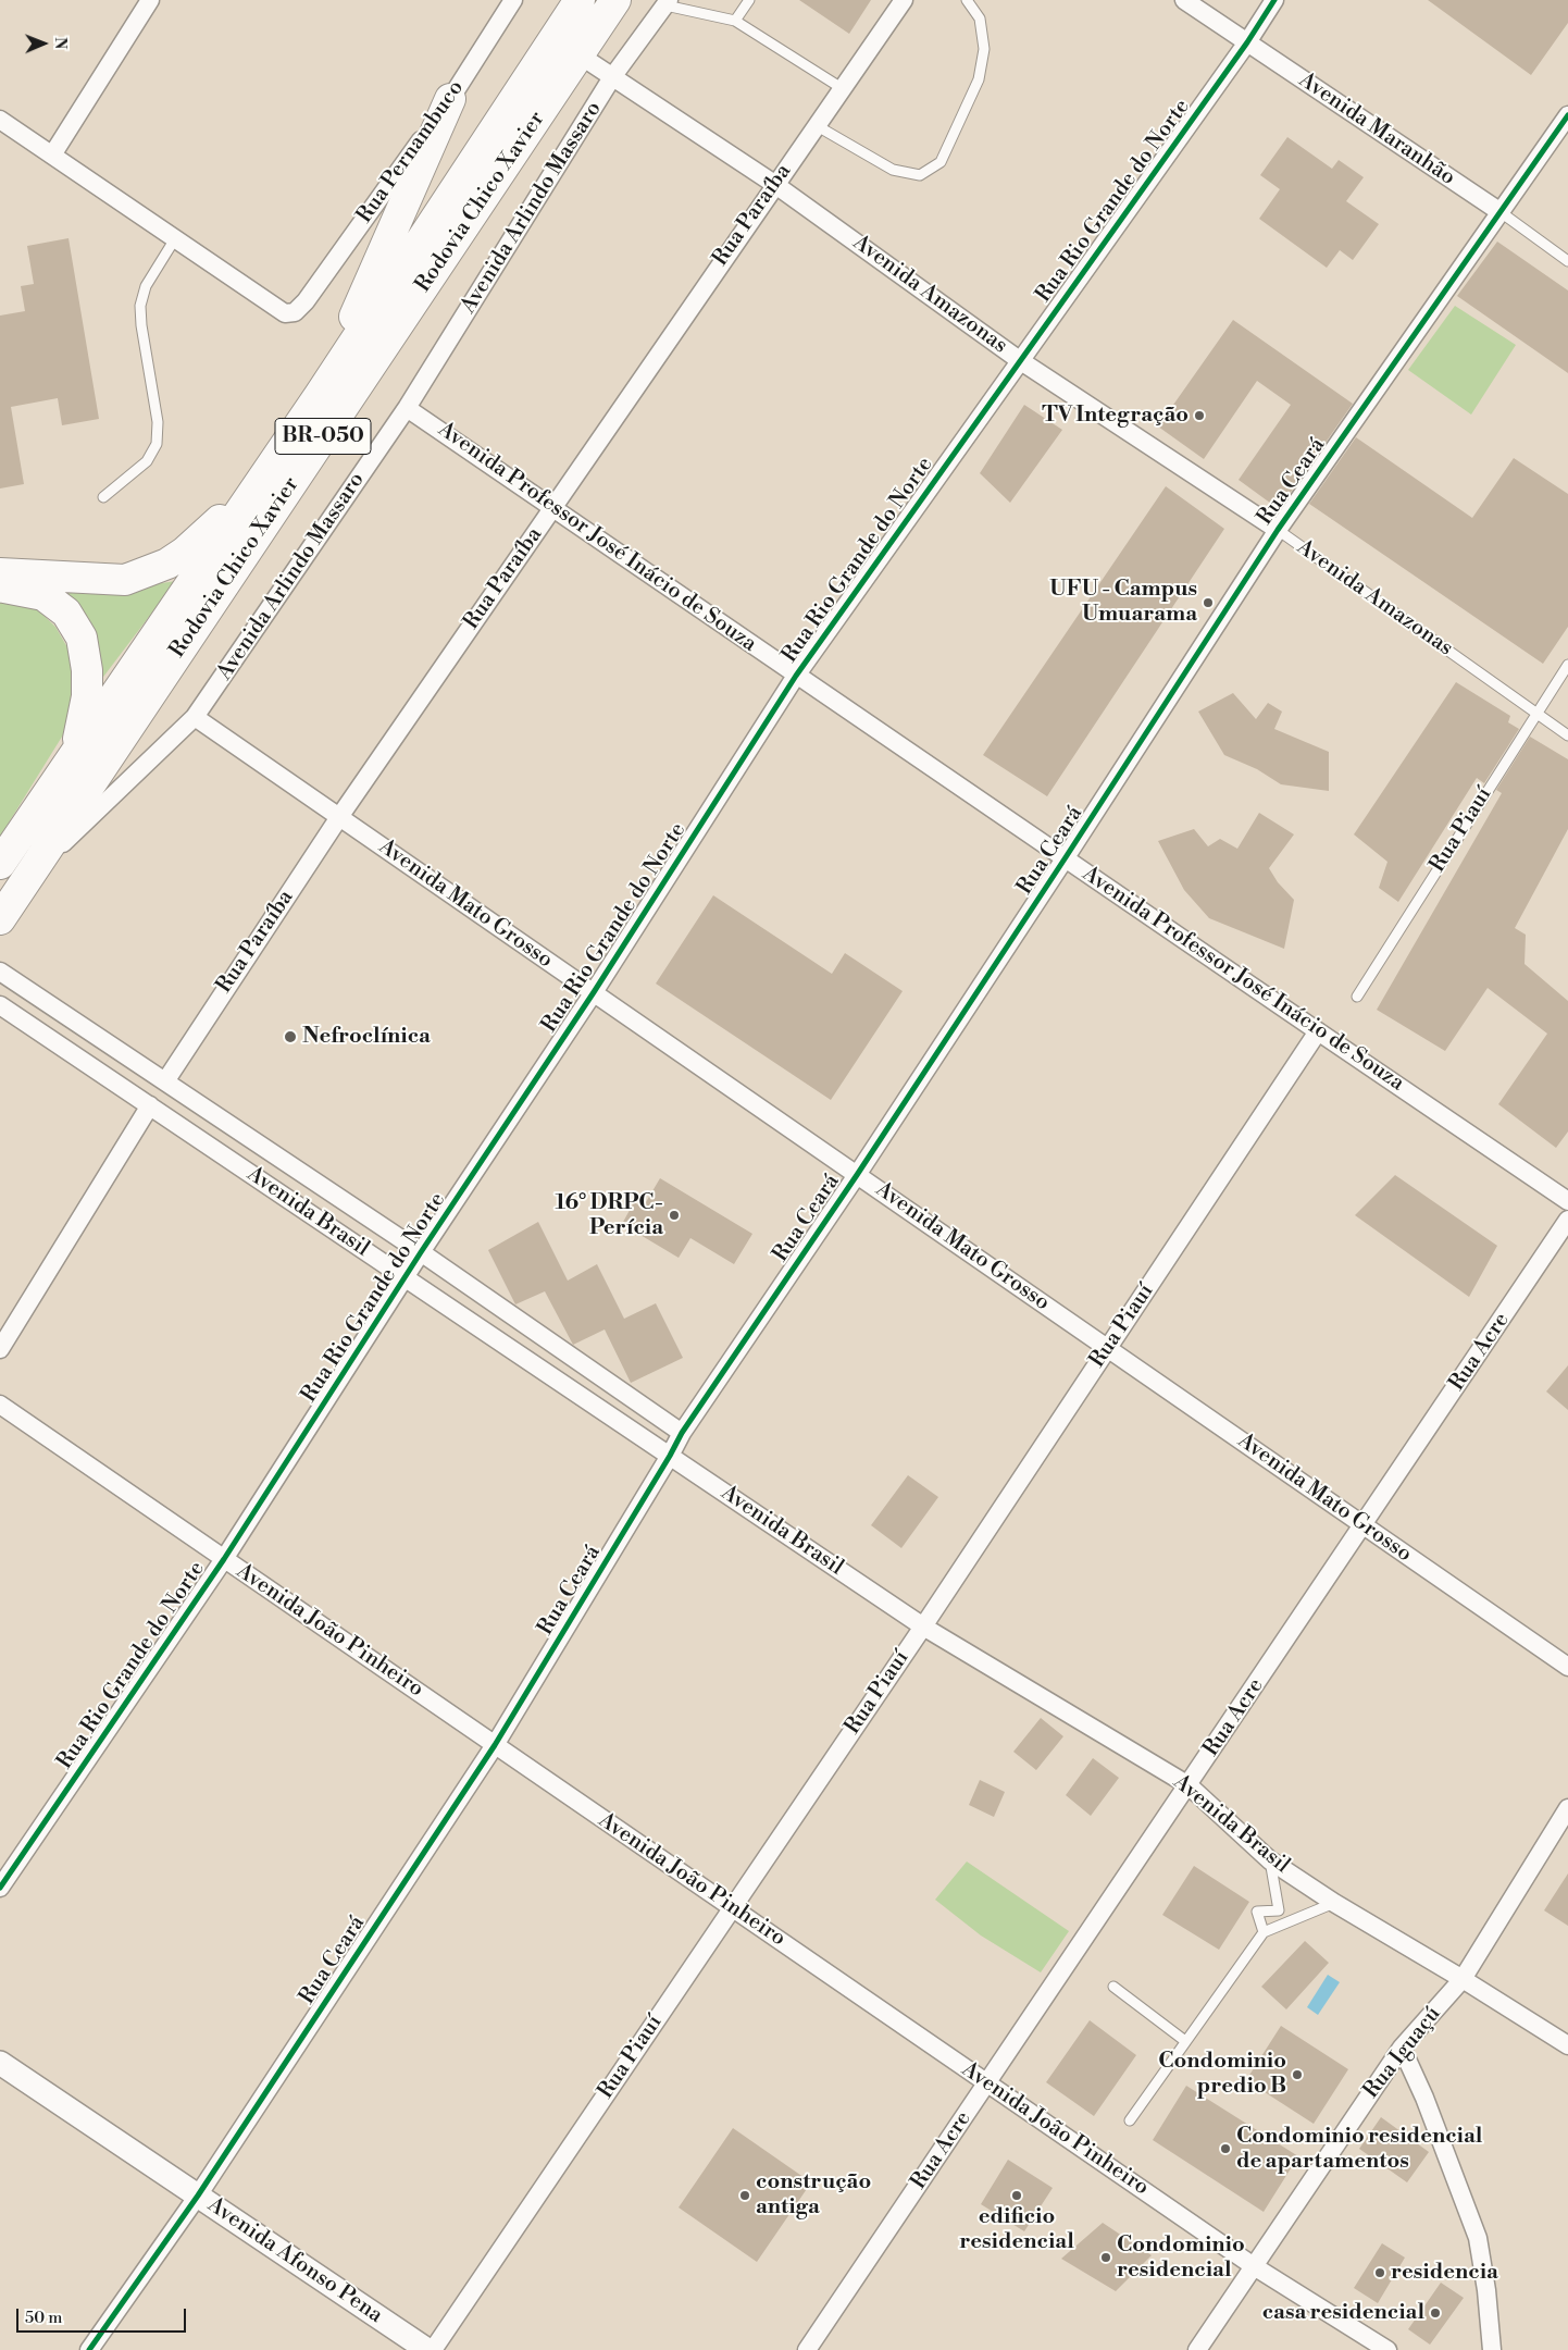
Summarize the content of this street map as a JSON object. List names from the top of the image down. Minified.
{"streets":{"highway":["Rodovia Chico Xavier","BR-050"],"street":["Avenida Maranhão","Rua Pernambuco","Rua Rio Grande do Norte","Avenida Arlindo Massaro","Rua Paraíba","Avenida Amazonas","Rua Ceará","Avenida Professor José Inácio de Souza","Rua Piauí","Avenida Mato Grosso","Avenida Brasil","Rua Acre","Avenida João Pinheiro","Rua Iguaçú","Avenida Afonso Pena"]},"crossings":[["Avenida Maranhão","Rua Rio Grande do Norte"],["Avenida Maranhão","Rua Ceará"],["Rua Rio Grande do Norte","Avenida Amazonas"],["Rua Rio Grande do Norte","Avenida Professor José Inácio de Souza"],["Rua Rio Grande do Norte","Avenida Mato Grosso"],["Rua Rio Grande do Norte","Avenida Brasil"],["Rua Rio Grande do Norte","Avenida João Pinheiro"],["Rodovia Chico Xavier","Avenida Arlindo Massaro"],["Rodovia Chico Xavier","Avenida Amazonas"],["Avenida Arlindo Massaro","Avenida Amazonas"],["Avenida Arlindo Massaro","Avenida Professor José Inácio de Souza"],["Avenida Arlindo Massaro","Avenida Mato Grosso"],["Rua Paraíba","Avenida Amazonas"],["Rua Paraíba","Avenida Professor José Inácio de Souza"],["Rua Paraíba","Avenida Mato Grosso"],["Rua Paraíba","Avenida Brasil"],["Avenida Amazonas","Rua Ceará"],["Avenida Amazonas","Rua Piauí"],["Rua Ceará","Avenida Professor José Inácio de Souza"],["Rua Ceará","Avenida Mato Grosso"],["Rua Ceará","Avenida Brasil"],["Rua Ceará","Avenida João Pinheiro"],["Rua Ceará","Avenida Afonso Pena"],["Avenida Professor José Inácio de Souza","Rua Piauí"],["Rua Piauí","Avenida Mato Grosso"],["Rua Piauí","Avenida Brasil"],["Rua Piauí","Avenida João Pinheiro"],["Avenida Mato Grosso","Rua Acre"],["Avenida Brasil","Rua Acre"],["Avenida Brasil","Rua Iguaçú"],["Rua Acre","Avenida João Pinheiro"],["Avenida João Pinheiro","Rua Iguaçú"]],"places":["TV Integração","UFU - Campus Umuarama","Nefroclínica","16° DRPC- Perícia","Condominio predio B","Condominio residencial de apartamentos","construção antiga","edificio residencial","Condominio residencial","residencia","casa residencial"],"scale_bar":"50 m","north":"right"}
